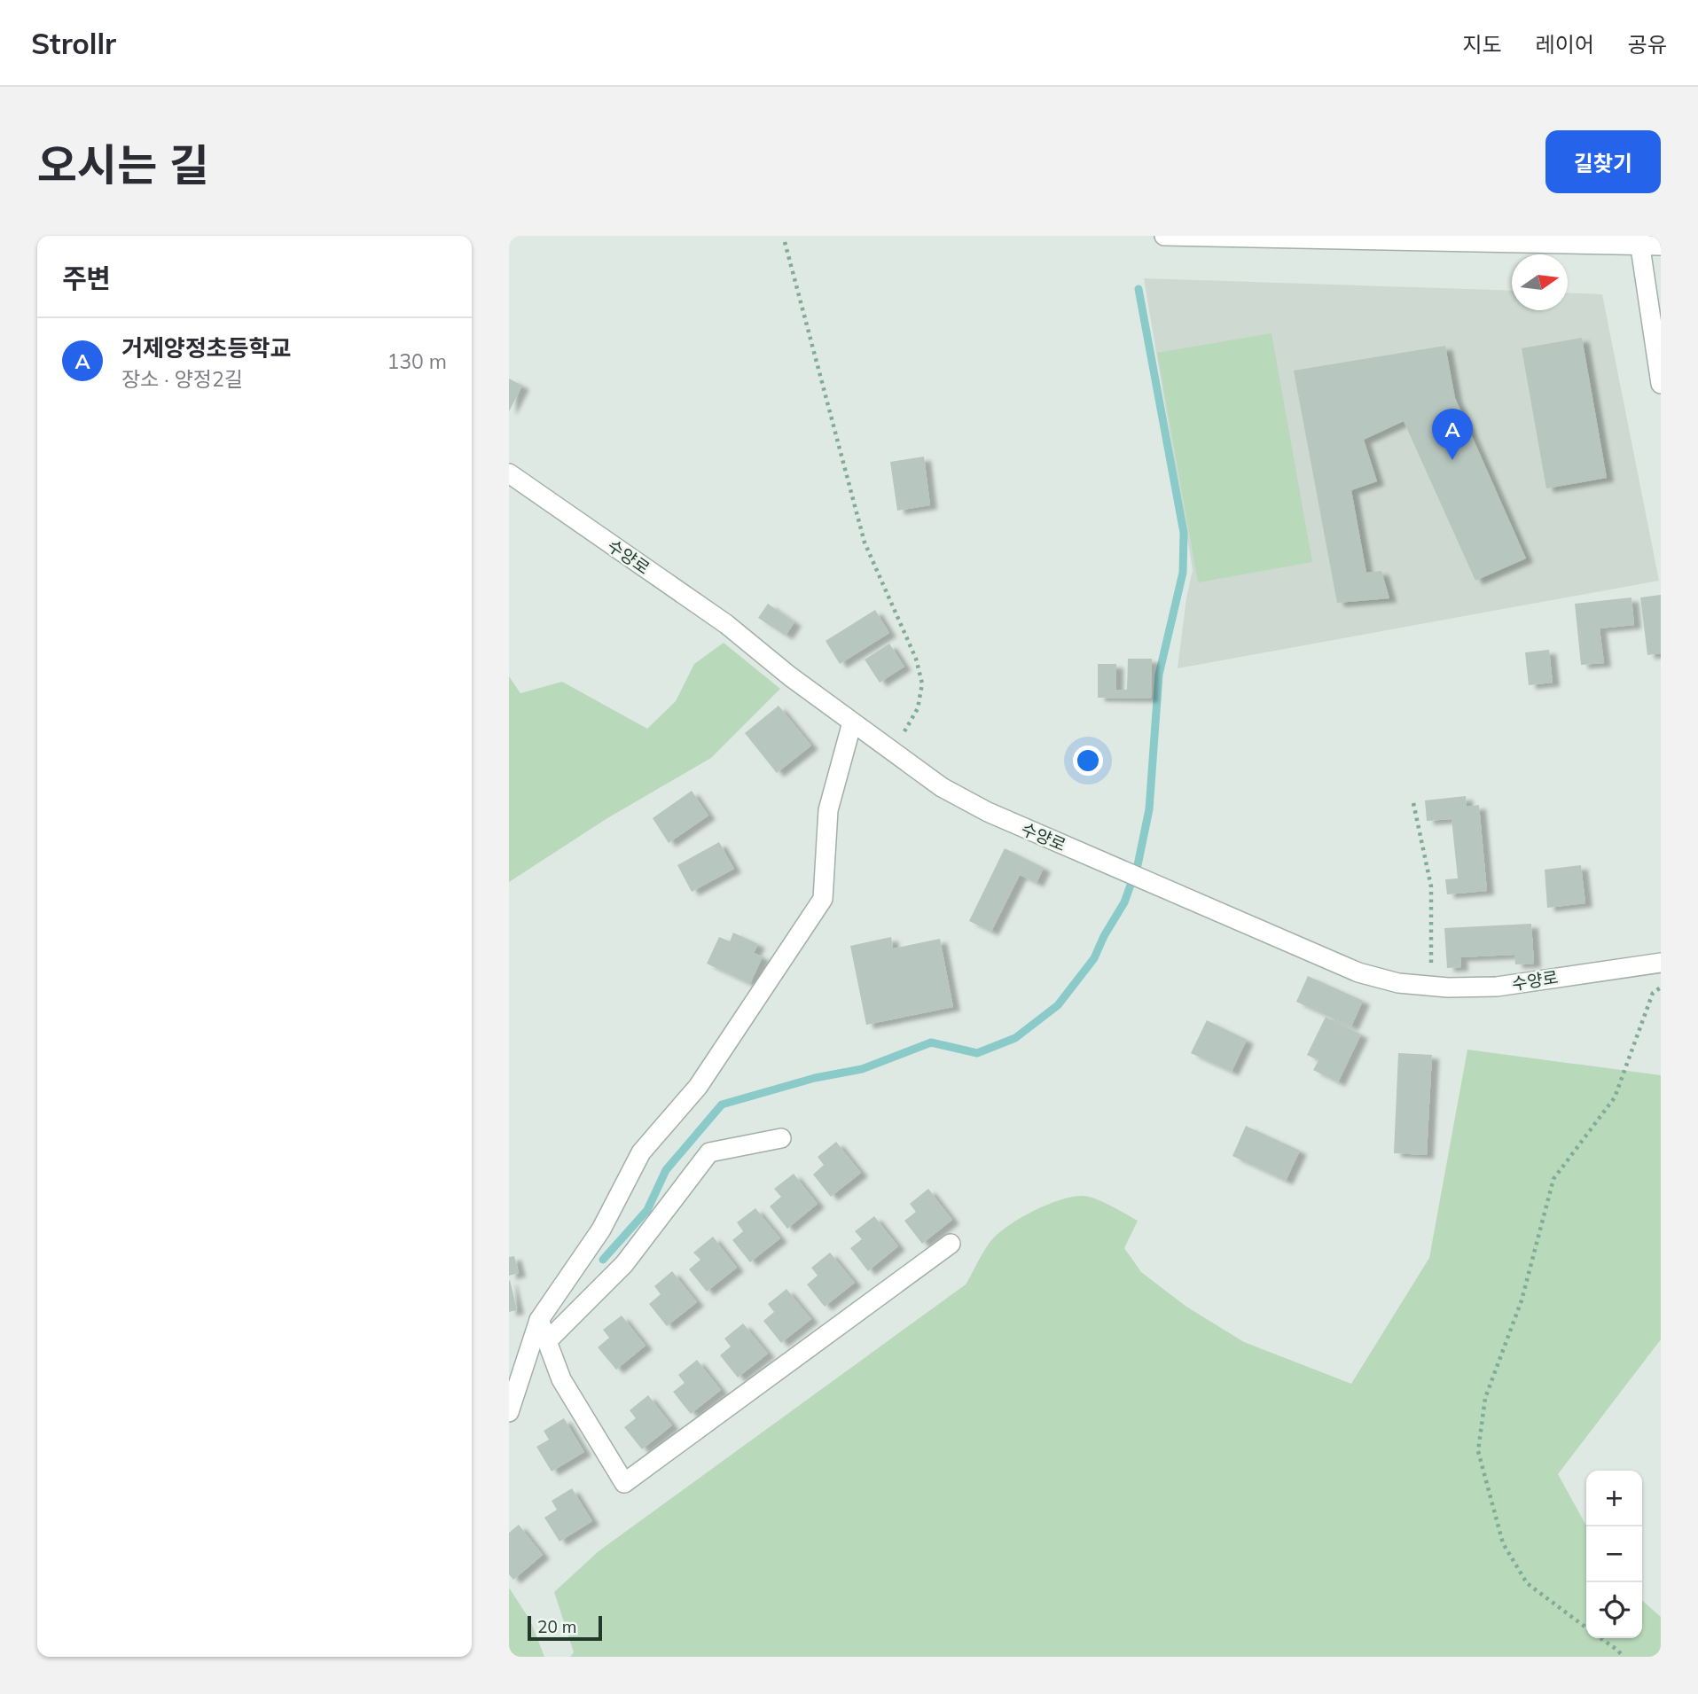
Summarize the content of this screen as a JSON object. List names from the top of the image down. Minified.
{"streets":{"street":["수양로"]},"scale_bar":"20 m","north":"right","page":{"header":"Strollr","nav":["지도","레이어","공유"],"title":"오시는 길","buttons":"길찾기","heading":"주변","list":[{"mark":"A","name":"거제양정초등학교","note":"장소 · 양정2길","value":"130 m"}],"pins":"A","map_buttons":["+","−"],"scale":"20 m"}}
